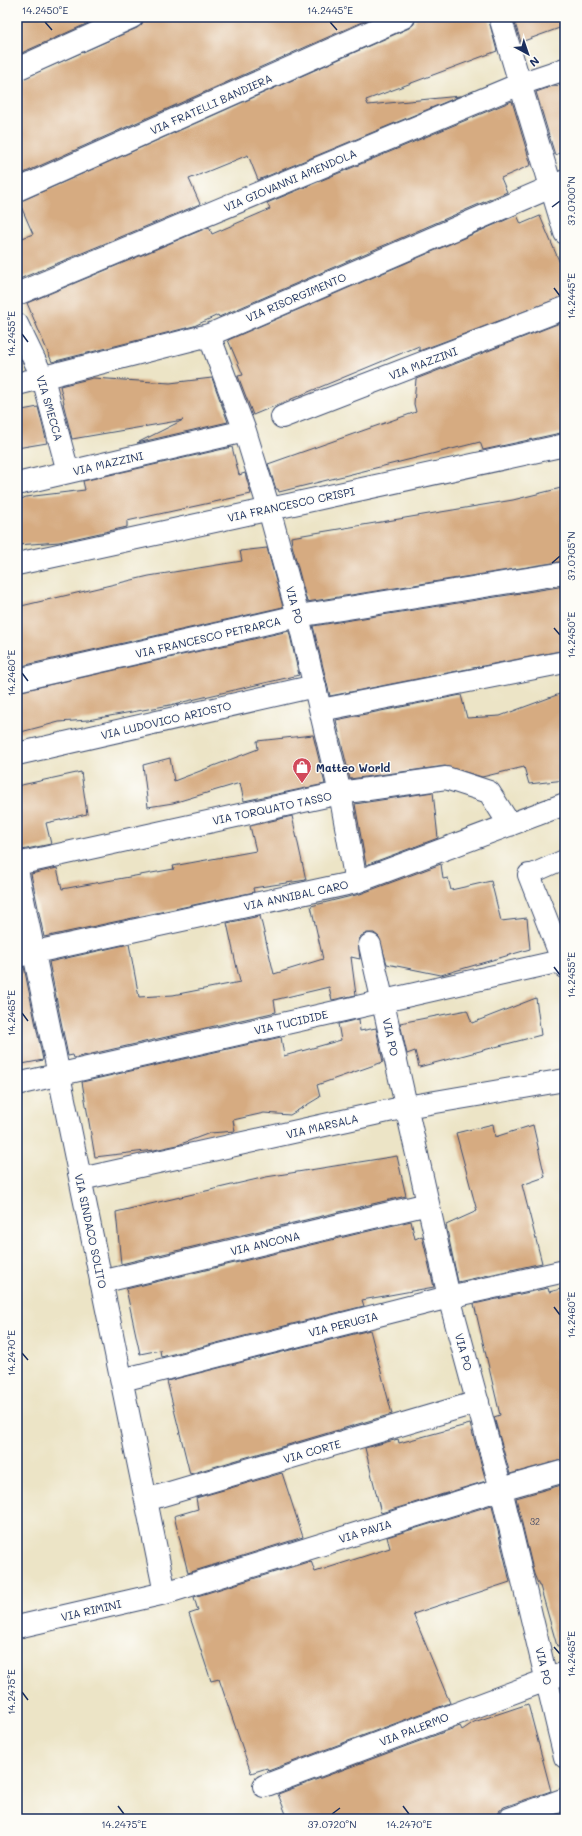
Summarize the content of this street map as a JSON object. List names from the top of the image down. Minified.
{"streets":{"street":["VIA FRATELLI BANDIERA","VIA GIOVANNI AMENDOLA","VIA RISORGIMENTO","VIA MAZZINI","VIA SMECCA","VIA FRANCESCO CRISPI","VIA PO","VIA FRANCESCO PETRARCA","VIA LUDOVICO ARIOSTO","VIA TORQUATO TASSO","VIA ANNIBAL CARO","VIA TUCIDIDE","VIA MARSALA","VIA SINDACO SOLITO","VIA ANCONA","VIA PERUGIA","VIA CORTE","VIA PAVIA","VIA RIMINI","VIA PALERMO"]},"crossings":[["VIA RISORGIMENTO","VIA SMECCA"],["VIA RISORGIMENTO","VIA PO"],["VIA MAZZINI","VIA SMECCA"],["VIA MAZZINI","VIA PO"],["VIA FRANCESCO CRISPI","VIA PO"],["VIA PO","VIA FRANCESCO PETRARCA"],["VIA PO","VIA LUDOVICO ARIOSTO"],["VIA PO","VIA TORQUATO TASSO"],["VIA PO","VIA ANNIBAL CARO"],["VIA PO","VIA TUCIDIDE"],["VIA PO","VIA MARSALA"],["VIA PO","VIA ANCONA"],["VIA PO","VIA PERUGIA"],["VIA PO","VIA CORTE"],["VIA PO","VIA PAVIA"],["VIA PO","VIA PALERMO"],["VIA TORQUATO TASSO","VIA ANNIBAL CARO"],["VIA ANNIBAL CARO","VIA SINDACO SOLITO"],["VIA TUCIDIDE","VIA SINDACO SOLITO"],["VIA MARSALA","VIA SINDACO SOLITO"],["VIA SINDACO SOLITO","VIA ANCONA"],["VIA SINDACO SOLITO","VIA PERUGIA"],["VIA SINDACO SOLITO","VIA CORTE"],["VIA SINDACO SOLITO","VIA PAVIA"],["VIA SINDACO SOLITO","VIA RIMINI"],["VIA PAVIA","VIA RIMINI"]],"places":{"shop":["Matteo World"]},"house_numbers":["32"],"north":"bottom right","coordinates":["14.2450°E","14.2445°E","37.0700°N","14.2455°E","37.0705°N","14.2460°E","14.2465°E","14.2470°E","14.2475°E","37.0720°N"]}
